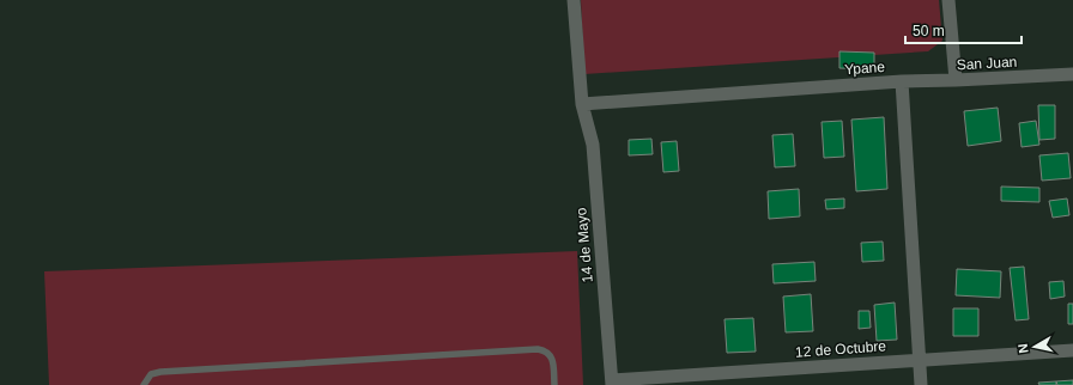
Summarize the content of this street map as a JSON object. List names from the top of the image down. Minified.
{"streets":{"street":["San Juan","Ypane","14 de Mayo","12 de Octubre"]},"crossings":[["San Juan","Ypane"],["Ypane","14 de Mayo"],["Ypane","12 de Octubre"],["14 de Mayo","12 de Octubre"]],"scale_bar":"50 m","north":"left"}
